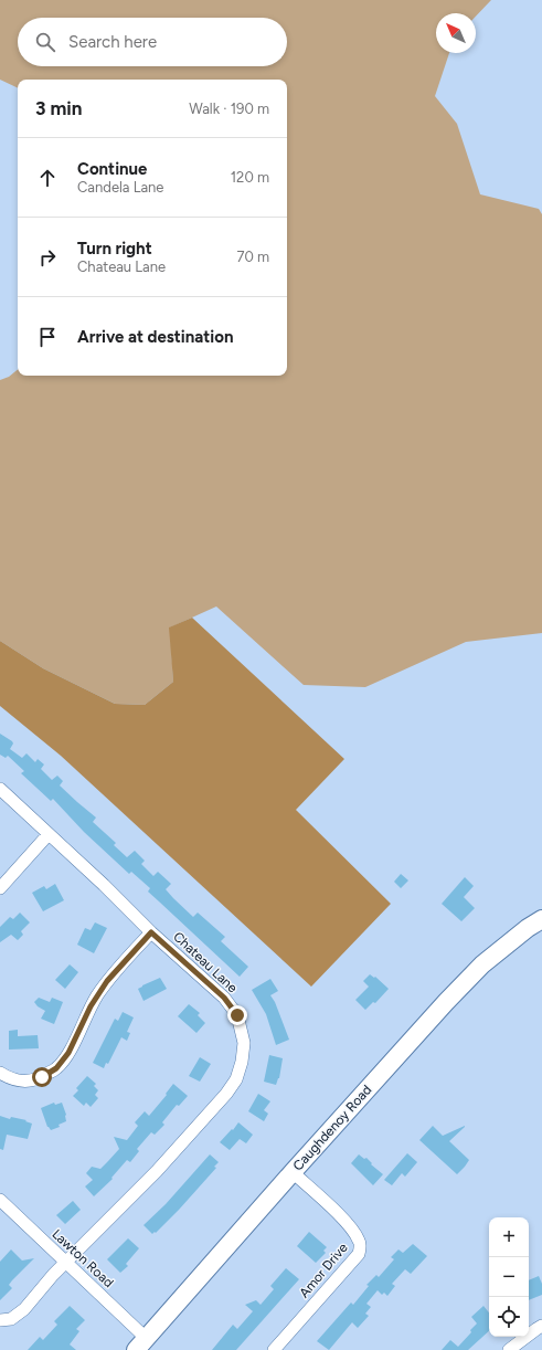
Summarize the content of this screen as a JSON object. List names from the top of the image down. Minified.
{"streets":{"street":["Chateau Lane","Caughdenoy Road","Lawton Road","Amor Drive"]},"crossings":[["Chateau Lane","Lawton Road"],["Caughdenoy Road","Lawton Road"],["Caughdenoy Road","Amor Drive"]],"north":"top left","page":{"search":"Search here","heading":["3 min","Walk · 190 m"],"list":[["Continue","Candela Lane","120 m"],["Turn right","Chateau Lane","70 m"],"Arrive at destination"],"map_buttons":["+","−"]}}
